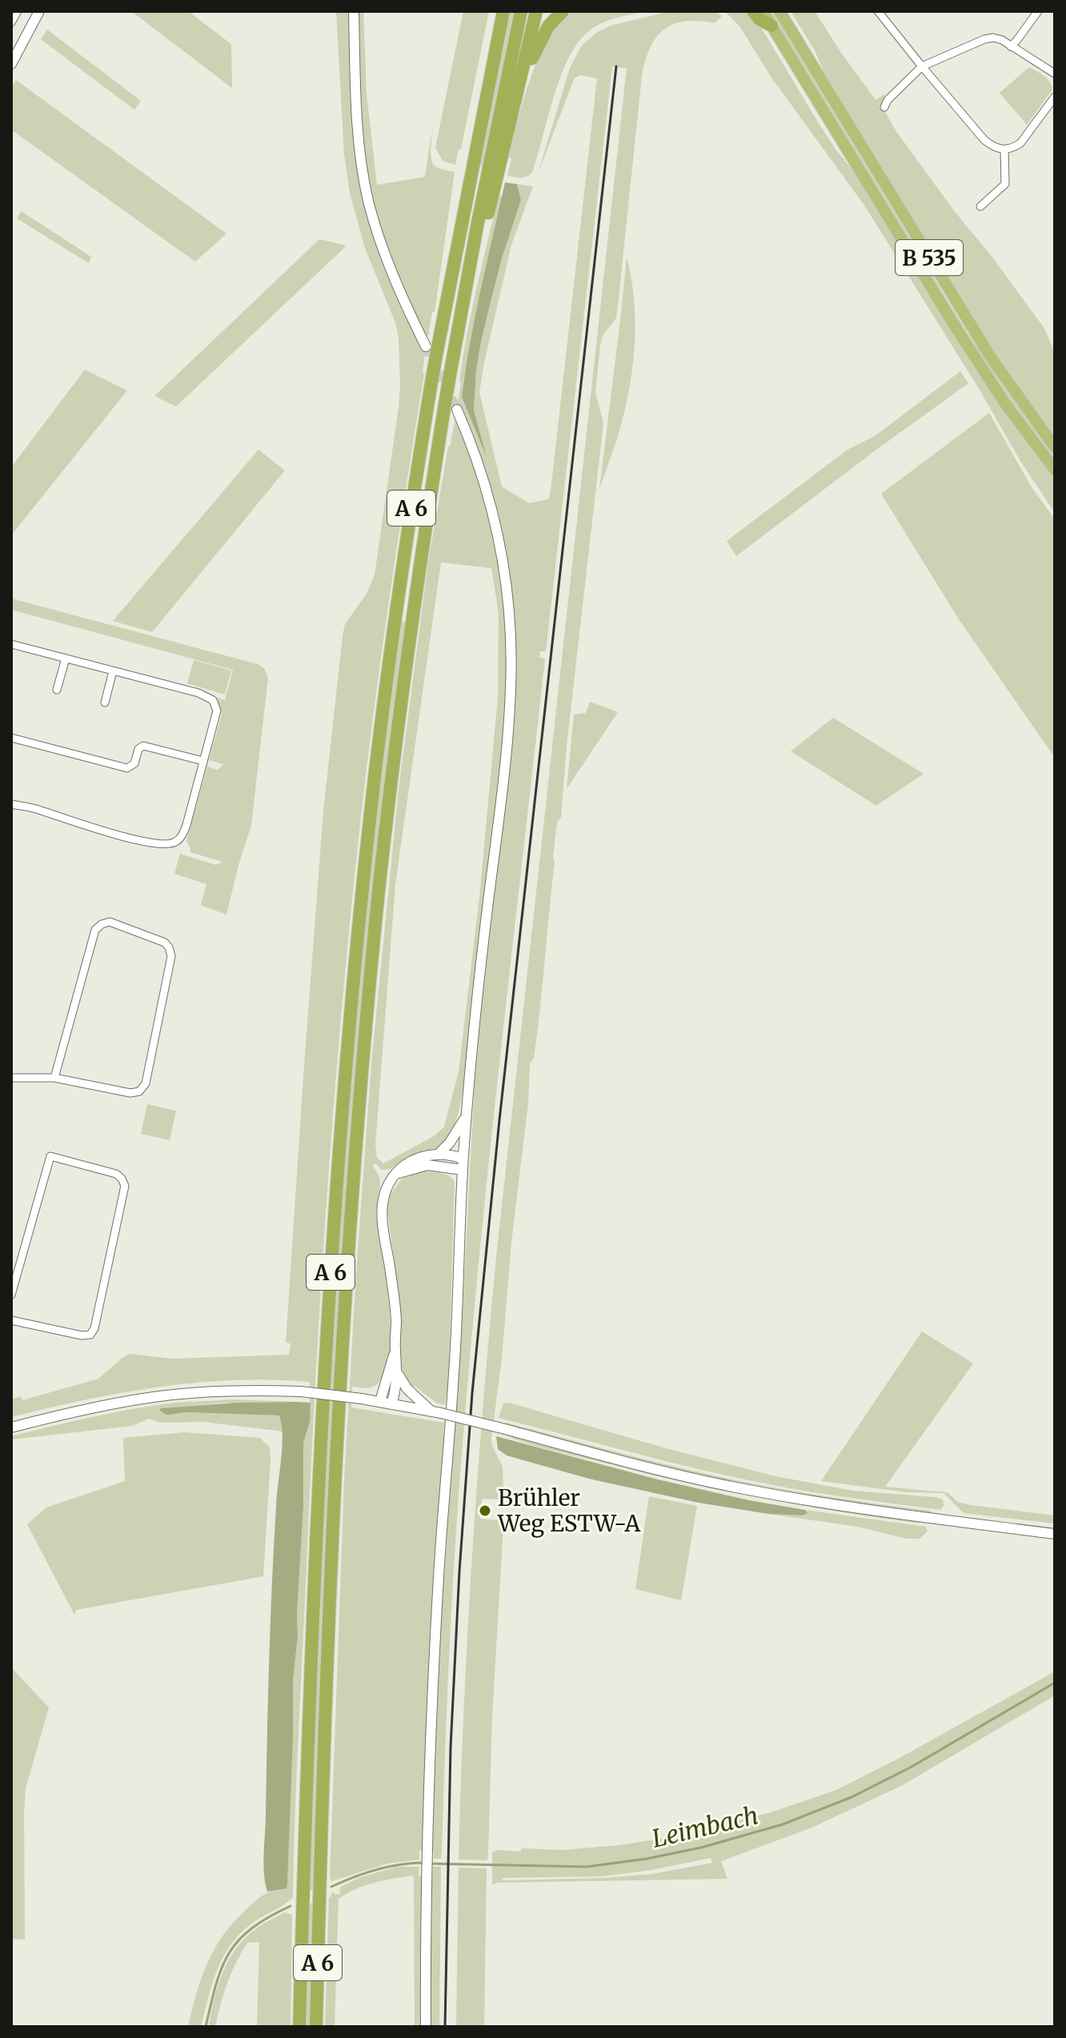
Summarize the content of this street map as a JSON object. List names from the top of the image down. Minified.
{"streets":{"highway":["B 535","A 6"]},"water":["Leimbach"],"places":["Brühler Weg ESTW-A"]}
